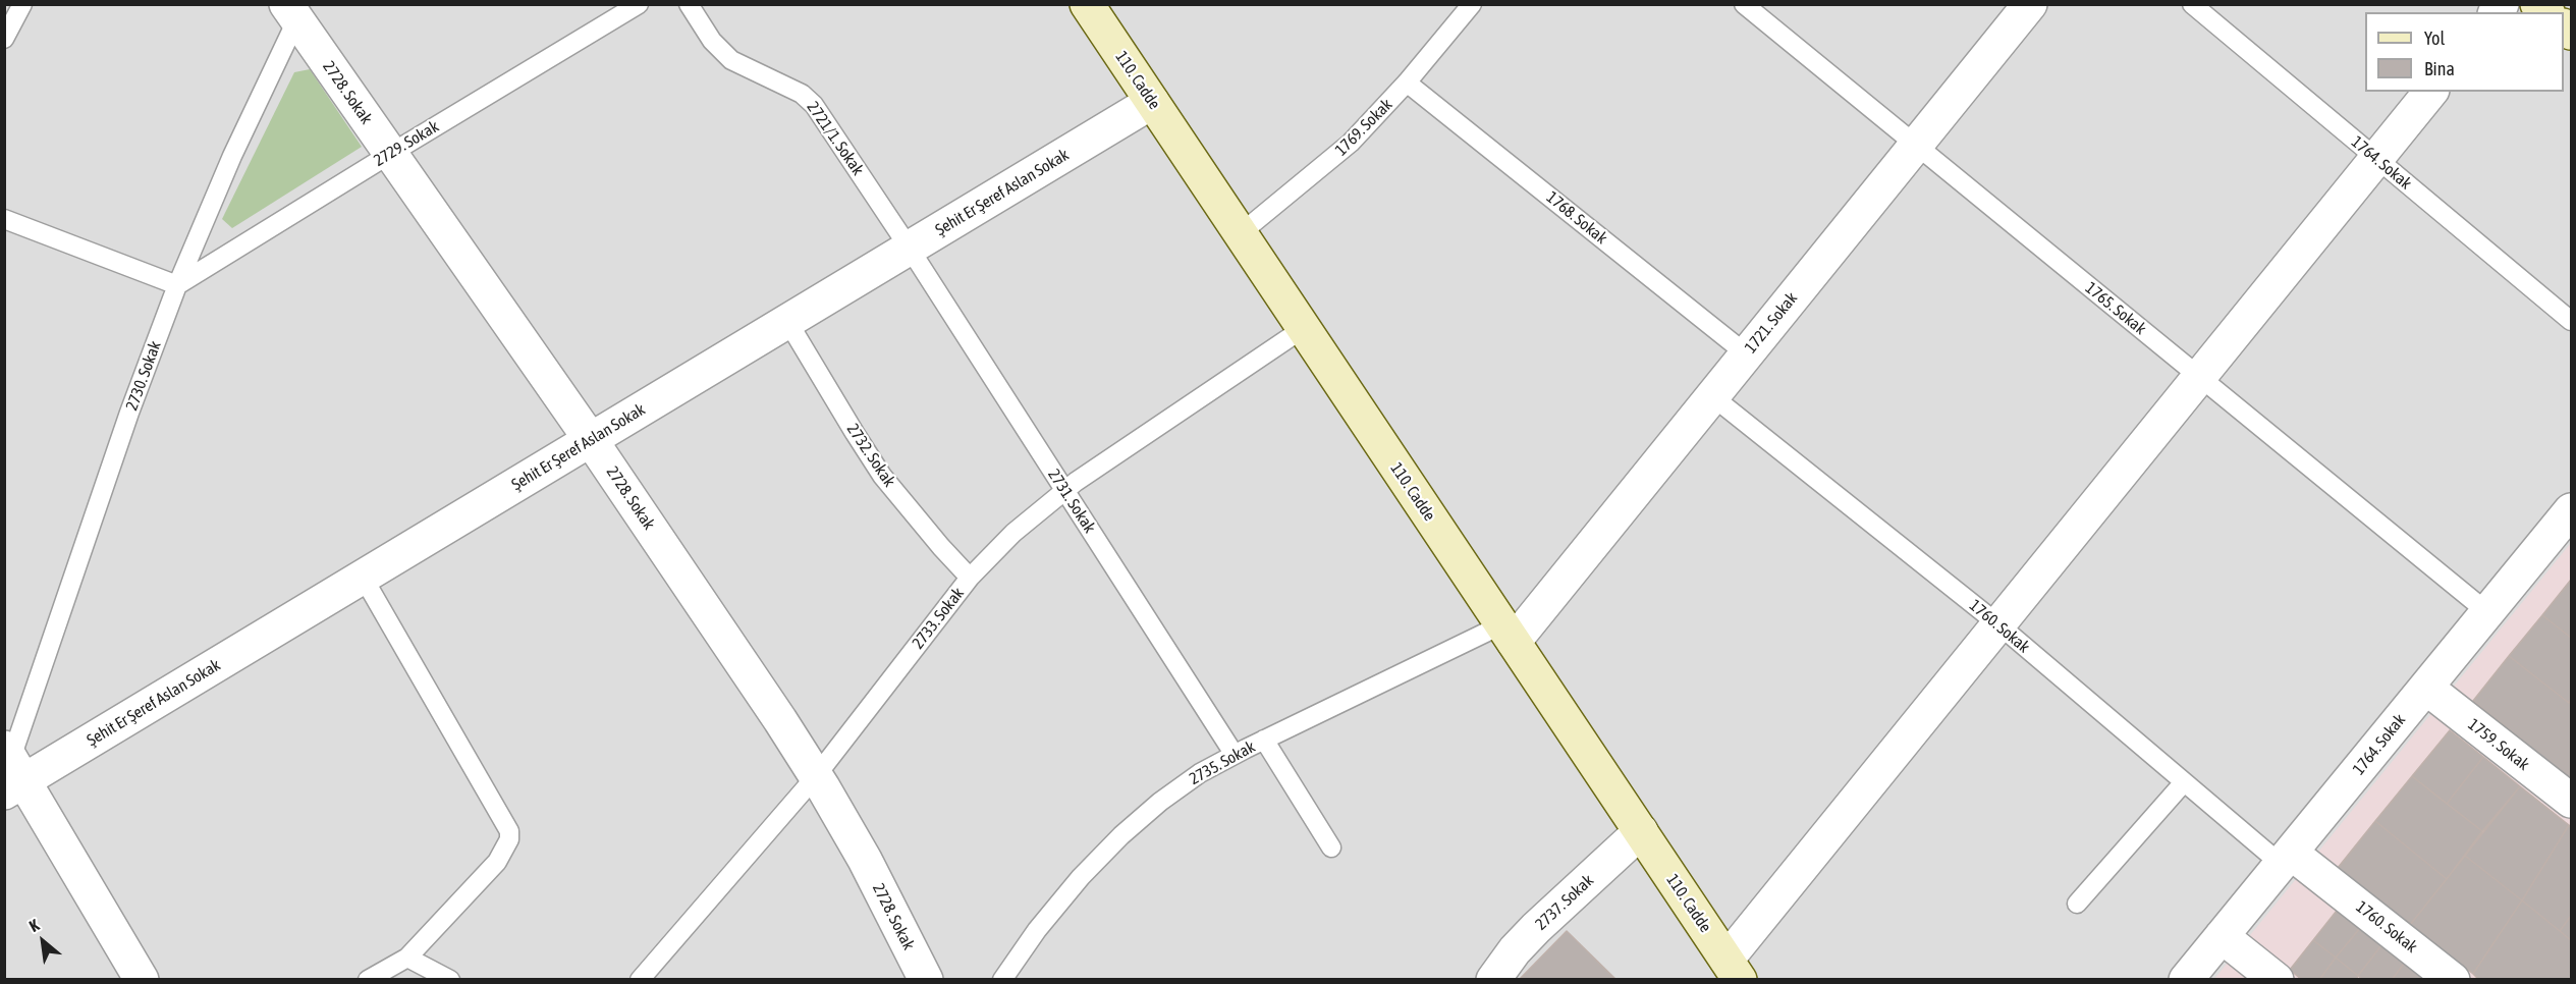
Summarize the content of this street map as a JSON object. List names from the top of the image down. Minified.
{"streets":{"street":["110. Cadde","2728. Sokak","1764. Sokak","Şehit Er Şeref Aslan Sokak","1721. Sokak","1760. Sokak","1759. Sokak","2737. Sokak"],"lane":["1769. Sokak","2721/1. Sokak","2729. Sokak","1768. Sokak","1765. Sokak","2730. Sokak","2732. Sokak","2731. Sokak","2733. Sokak","2735. Sokak"]},"crossings":[["110. Cadde","1769. Sokak"],["110. Cadde","Şehit Er Şeref Aslan Sokak"],["110. Cadde","1721. Sokak"],["110. Cadde","2733. Sokak"],["110. Cadde","2735. Sokak"],["110. Cadde","2737. Sokak"],["2728. Sokak","2729. Sokak"],["2728. Sokak","Şehit Er Şeref Aslan Sokak"],["2728. Sokak","2730. Sokak"],["2728. Sokak","2733. Sokak"],["1769. Sokak","1768. Sokak"],["2721/1. Sokak","Şehit Er Şeref Aslan Sokak"],["2721/1. Sokak","2731. Sokak"],["2729. Sokak","2730. Sokak"],["1764. Sokak","1765. Sokak"],["1764. Sokak","1760. Sokak"],["1764. Sokak","1759. Sokak"],["Şehit Er Şeref Aslan Sokak","2730. Sokak"],["Şehit Er Şeref Aslan Sokak","2732. Sokak"],["Şehit Er Şeref Aslan Sokak","2731. Sokak"],["1768. Sokak","1721. Sokak"],["1765. Sokak","1721. Sokak"],["1721. Sokak","1760. Sokak"],["1721. Sokak","2735. Sokak"],["2732. Sokak","2733. Sokak"],["2731. Sokak","2733. Sokak"],["2731. Sokak","2735. Sokak"]],"legend":["Yol","Bina"],"north":"top left"}
